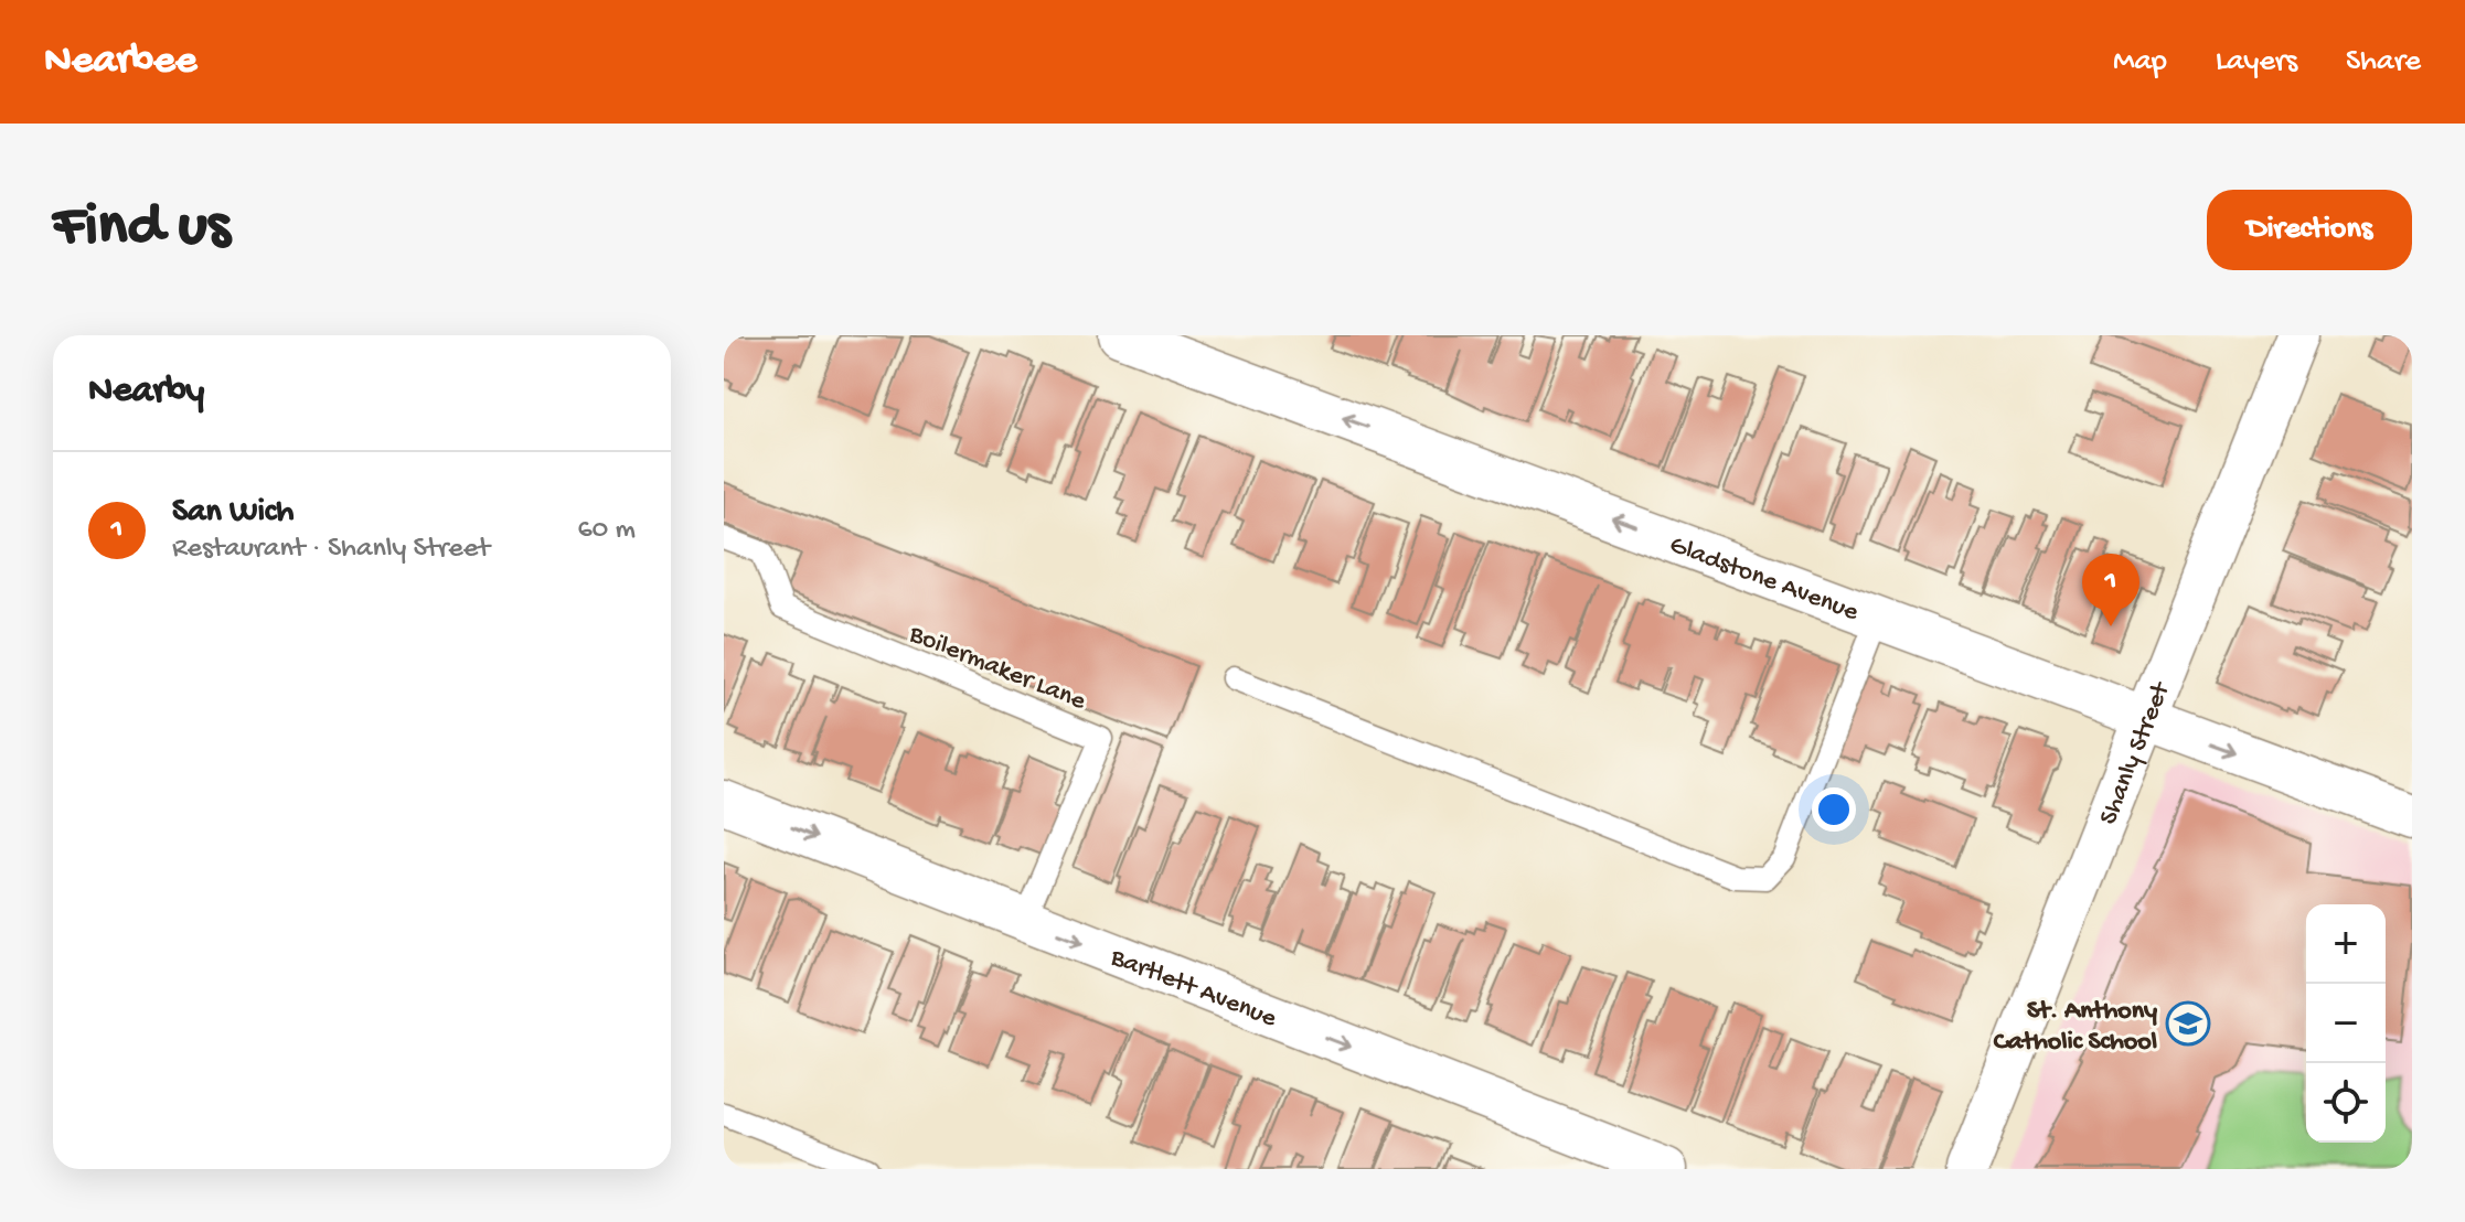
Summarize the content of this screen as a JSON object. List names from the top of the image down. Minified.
{"streets":{"street":["Gladstone Avenue","Shanly Street","Bartlett Avenue"],"lane":["Boilermaker Lane"]},"crossings":[["Gladstone Avenue","Shanly Street"],["Boilermaker Lane","Bartlett Avenue"]],"one_way":["Bartlett Avenue"],"places":{"school or university":["St. Anthony Catholic School"]},"page":{"header":"Nearbee","nav":["Map","Layers","Share"],"buttons":"Directions","title":"Find us","heading":"Nearby","list":[{"mark":"1","name":"San Wich","note":"Restaurant · Shanly Street","value":"60 m"}],"pins":"1","map_buttons":["+","−"]}}
